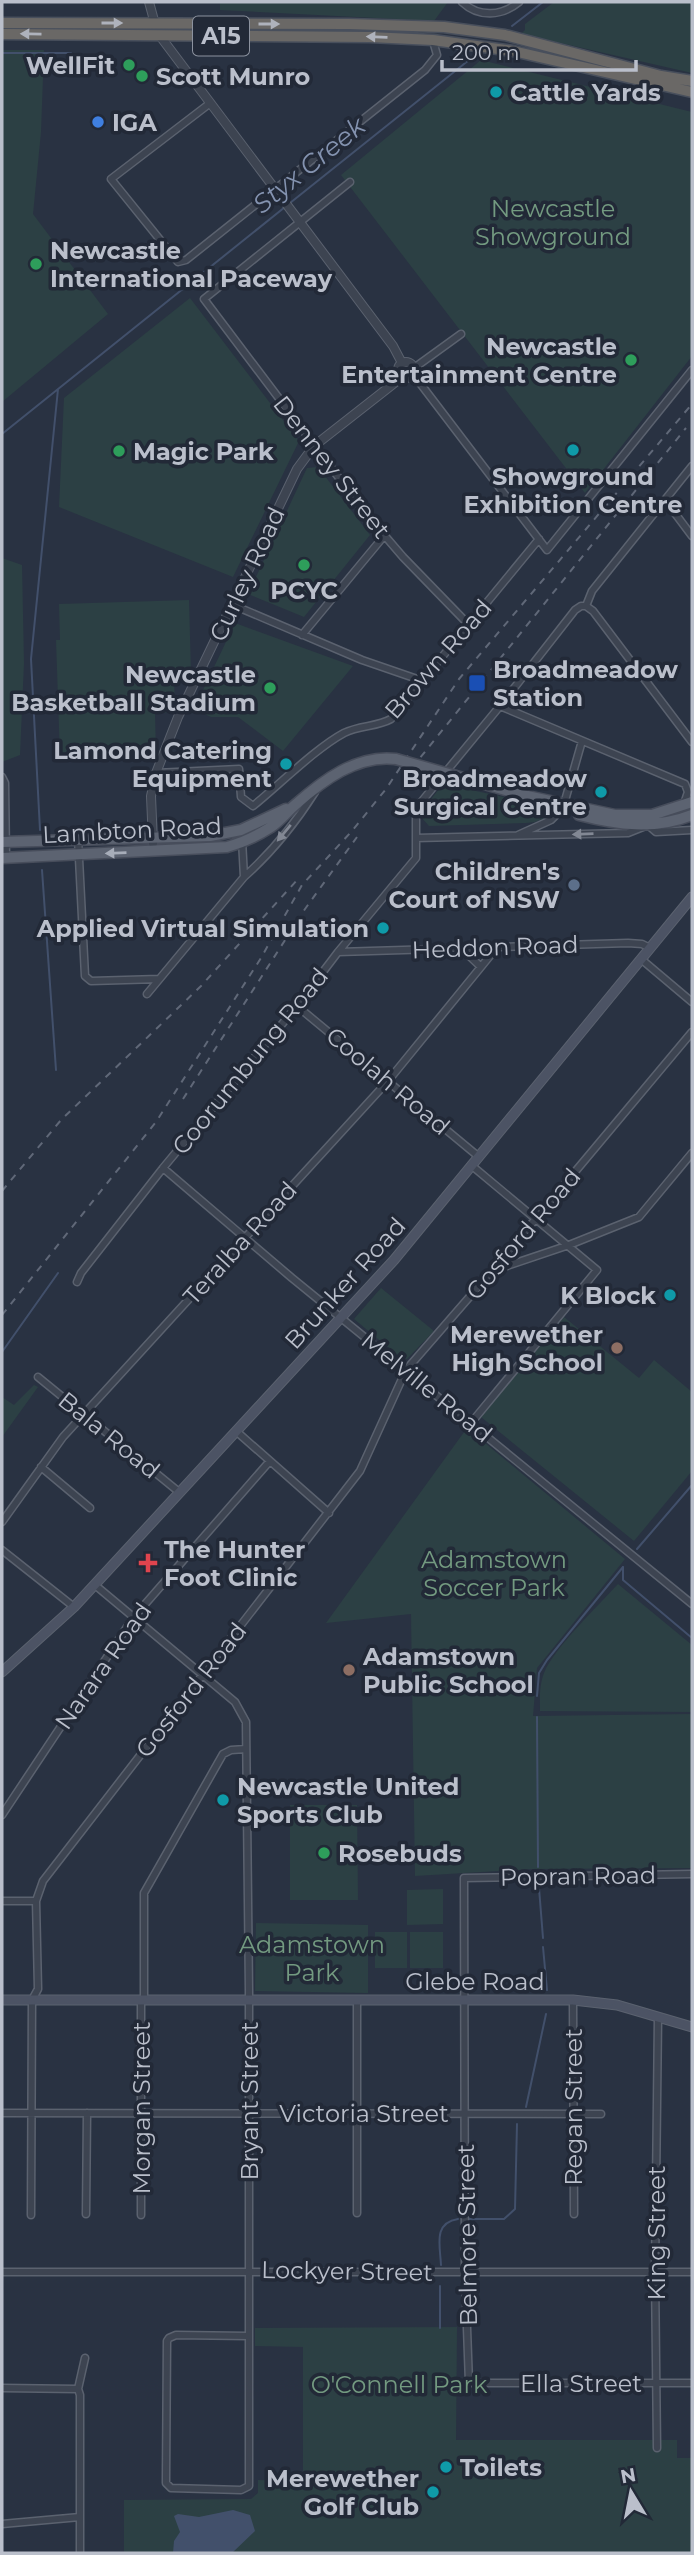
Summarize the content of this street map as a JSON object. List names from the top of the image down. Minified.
{"streets":{"highway":["A15"],"main road":["Lambton Road","Brunker Road","Glebe Road"],"street":["Denney Street","Curley Road","Brown Road","Heddon Road","Coorumbung Road","Coolah Road","Gosford Road","Teralba Road","Melville Road","Bala Road","Narara Road","Popran Road","Bryant Street","Regan Street","Morgan Street","Victoria Street","King Street","Belmore Street","Lockyer Street","Ella Street"]},"crossings":[["Denney Street","Curley Road"],["Denney Street","Brown Road"],["Curley Road","Brown Road"],["Curley Road","Lambton Road"],["Lambton Road","Coorumbung Road"],["Heddon Road","Coorumbung Road"],["Heddon Road","Teralba Road"],["Heddon Road","Brunker Road"],["Coorumbung Road","Coolah Road"],["Coorumbung Road","Melville Road"],["Coolah Road","Teralba Road"],["Coolah Road","Brunker Road"],["Gosford Road","Melville Road"],["Gosford Road","Glebe Road"],["Gosford Road","Bryant Street"],["Gosford Road","Victoria Street"],["Teralba Road","Melville Road"],["Teralba Road","Bala Road"],["Brunker Road","Melville Road"],["Brunker Road","Bala Road"],["Popran Road","Belmore Street"],["Glebe Road","Bryant Street"],["Glebe Road","Regan Street"],["Glebe Road","Morgan Street"],["Glebe Road","King Street"],["Glebe Road","Belmore Street"],["Bryant Street","Morgan Street"],["Bryant Street","Victoria Street"],["Bryant Street","Lockyer Street"],["Regan Street","Victoria Street"],["Morgan Street","Victoria Street"],["Victoria Street","Belmore Street"],["King Street","Lockyer Street"],["King Street","Ella Street"],["Belmore Street","Lockyer Street"],["Belmore Street","Ella Street"]],"water":["Styx Creek"],"parks":["Newcastle Showground","Adamstown Soccer Park","Adamstown Park","O'Connell Park"],"places":{"other":["WellFit","Scott Munro","Cattle Yards","IGA","Newcastle International Paceway","Newcastle Entertainment Centre","Showground Exhibition Centre","Magic Park","PCYC","Newcastle Basketball Stadium","Lamond Catering Equipment","Broadmeadow Surgical Centre","Children's Court of NSW","Applied Virtual Simulation","K Block","Merewether High School","Adamstown Public School","Newcastle United Sports Club","Rosebuds","Toilets","Merewether Golf Club"],"transit":["Broadmeadow Station"],"health":["The Hunter Foot Clinic"]},"scale_bar":"200 m","north":"top"}
